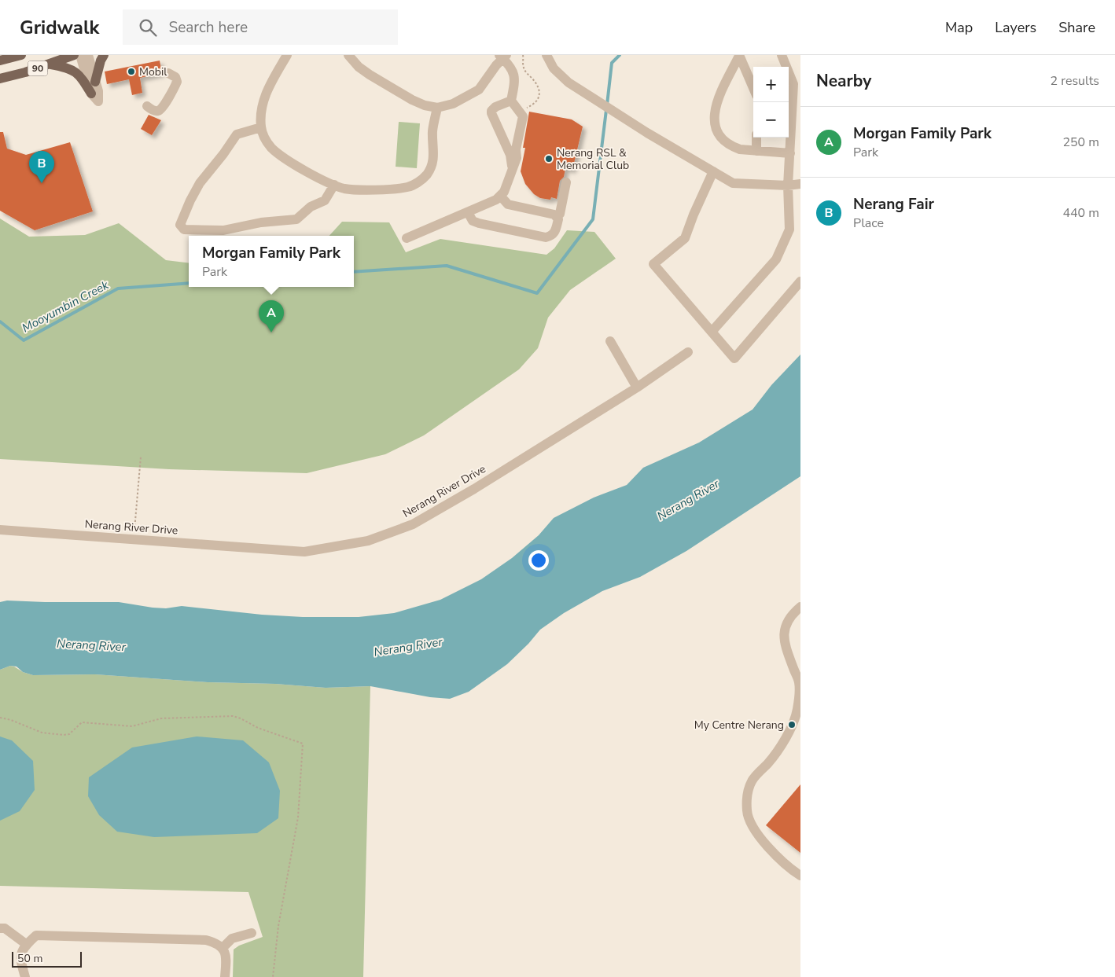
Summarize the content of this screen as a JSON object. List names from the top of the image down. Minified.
{"streets":{"main road":["90"],"street":["Nerang River Drive"]},"water":["Mooyumbin Creek","Nerang River"],"places":["Mobil","Nerang RSL & Memorial Club","My Centre Nerang"],"scale_bar":"50 m","page":{"header":"Gridwalk","search":"Search here","nav":["Map","Layers","Share"],"heading":["Nearby","2 results"],"map_buttons":["+","−"],"list":[{"mark":"A","name":"Morgan Family Park","note":"Park","value":"250 m"},{"mark":"B","name":"Nerang Fair","note":"Place","value":"440 m"}],"pins":["B","A"],"popup":["Morgan Family Park","Park"],"scale":"50 m"}}
